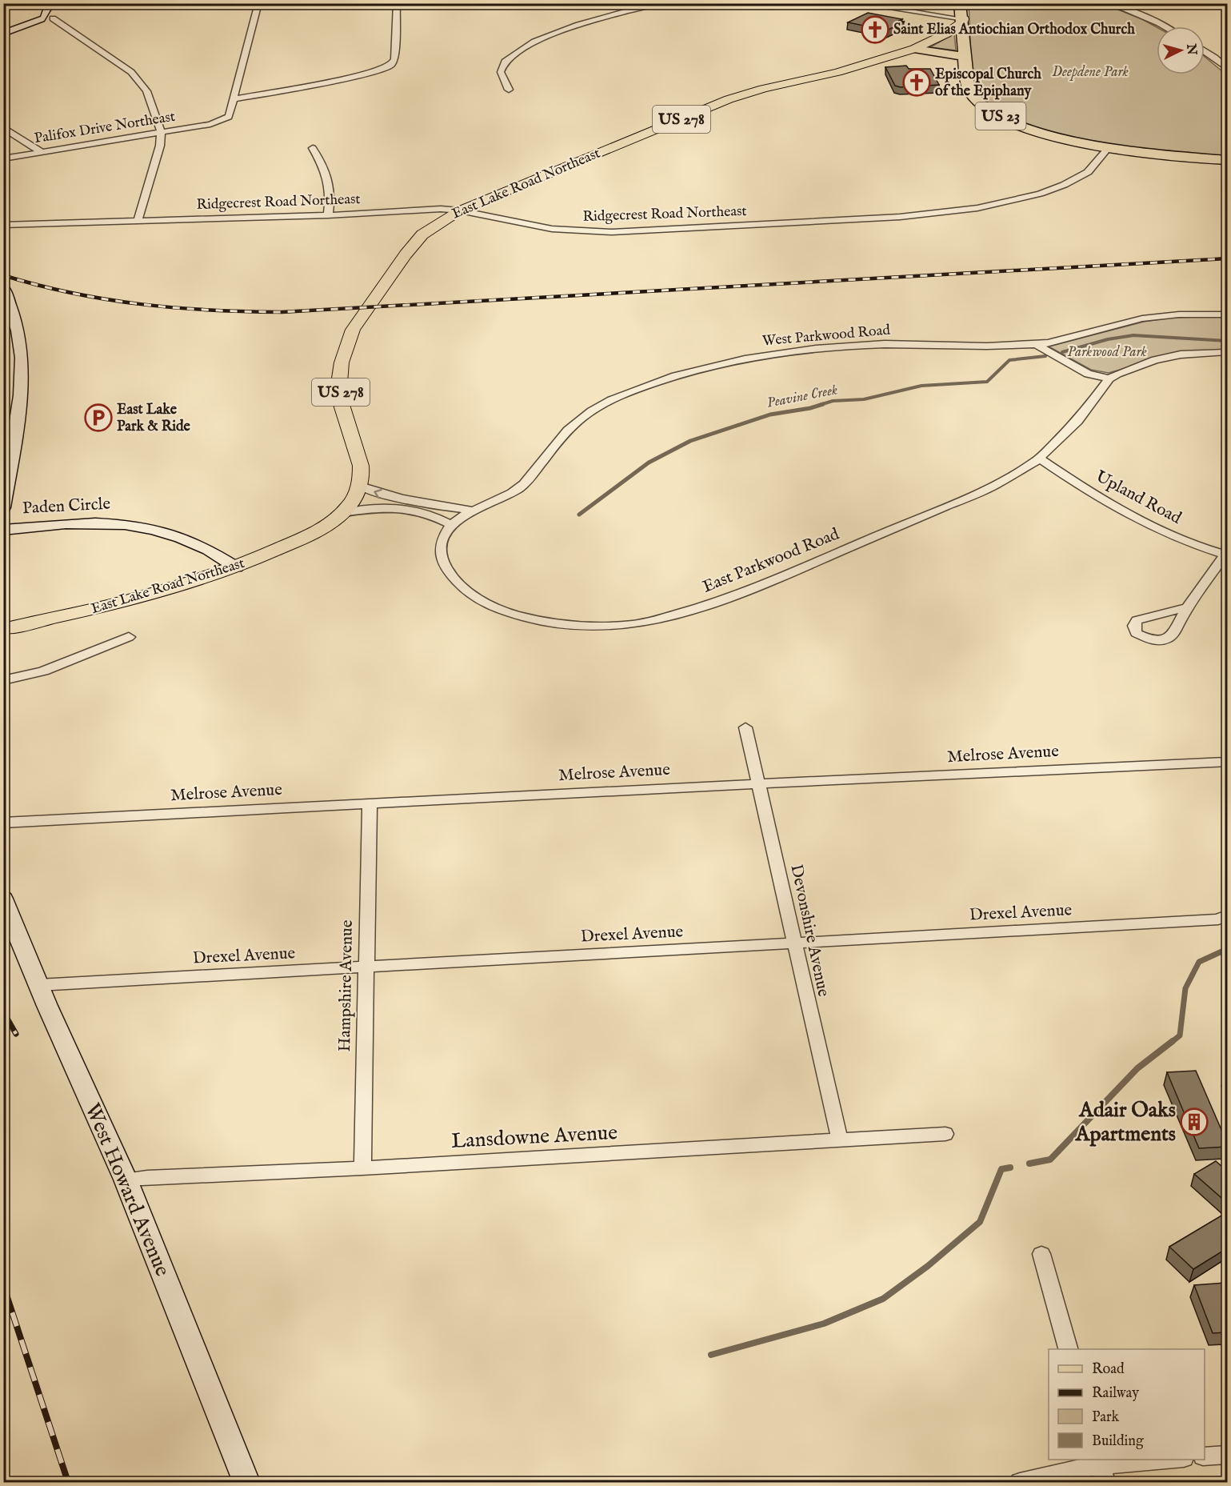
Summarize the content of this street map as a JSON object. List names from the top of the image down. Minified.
{"streets":{"highway":["US 23"],"main road":["US 278","East Lake Road Northeast","Paden Circle","West Howard Avenue"],"street":["Palifox Drive Northeast","Ridgecrest Road Northeast","West Parkwood Road","Upland Road","East Parkwood Road","Melrose Avenue","Drexel Avenue","Devonshire Avenue","Hampshire Avenue","Lansdowne Avenue"]},"crossings":[["US 23","East Lake Road Northeast"],["US 23","Ridgecrest Road Northeast"],["East Lake Road Northeast","Ridgecrest Road Northeast"],["East Lake Road Northeast","West Parkwood Road"],["East Lake Road Northeast","Paden Circle"],["West Parkwood Road","East Parkwood Road"],["Upland Road","East Parkwood Road"],["Melrose Avenue","Devonshire Avenue"],["Melrose Avenue","Hampshire Avenue"],["Drexel Avenue","Devonshire Avenue"],["Drexel Avenue","Hampshire Avenue"],["Drexel Avenue","West Howard Avenue"],["Devonshire Avenue","Lansdowne Avenue"],["Hampshire Avenue","Lansdowne Avenue"],["Lansdowne Avenue","West Howard Avenue"]],"water":["Peavine Creek"],"parks":["Deepdene Park","Parkwood Park"],"places":{"church":["Saint Elias Antiochian Orthodox Church","Episcopal Church of the Epiphany"],"parking":["East Lake Park & Ride"],"building":["Adair Oaks Apartments"]},"legend":["Road","Railway","Park","Building"],"north":"right"}
